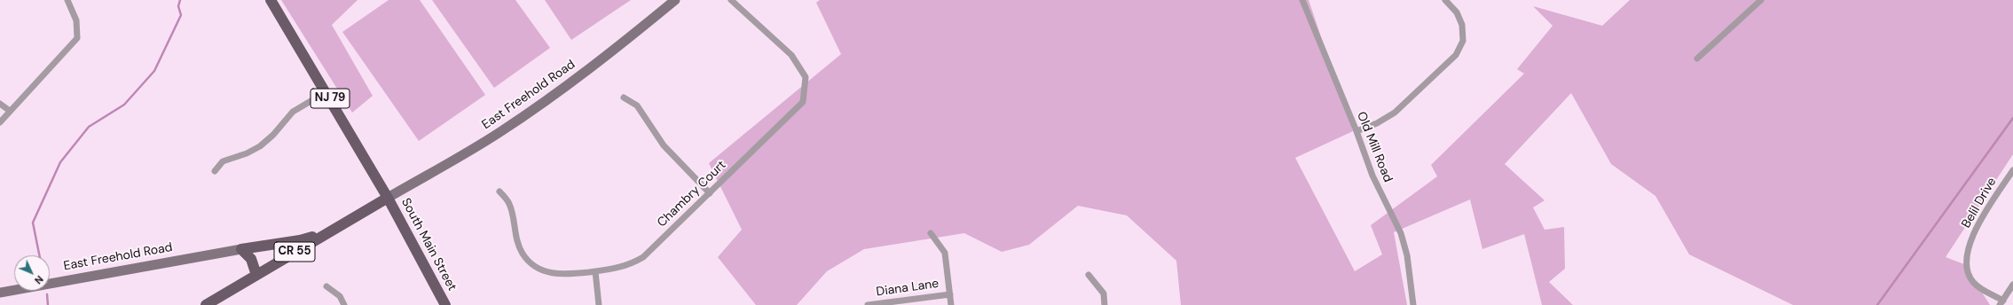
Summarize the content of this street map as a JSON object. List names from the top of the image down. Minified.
{"streets":{"main road":["East Freehold Road","NJ 79","South Main Street","CR 55"],"street":["Old Mill Road","Chambry Court","Belil Drive","Diana Lane"]},"crossings":[["East Freehold Road","NJ 79"],["East Freehold Road","South Main Street"],["East Freehold Road","CR 55"],["NJ 79","South Main Street"],["NJ 79","CR 55"],["South Main Street","CR 55"]],"north":"bottom right"}
